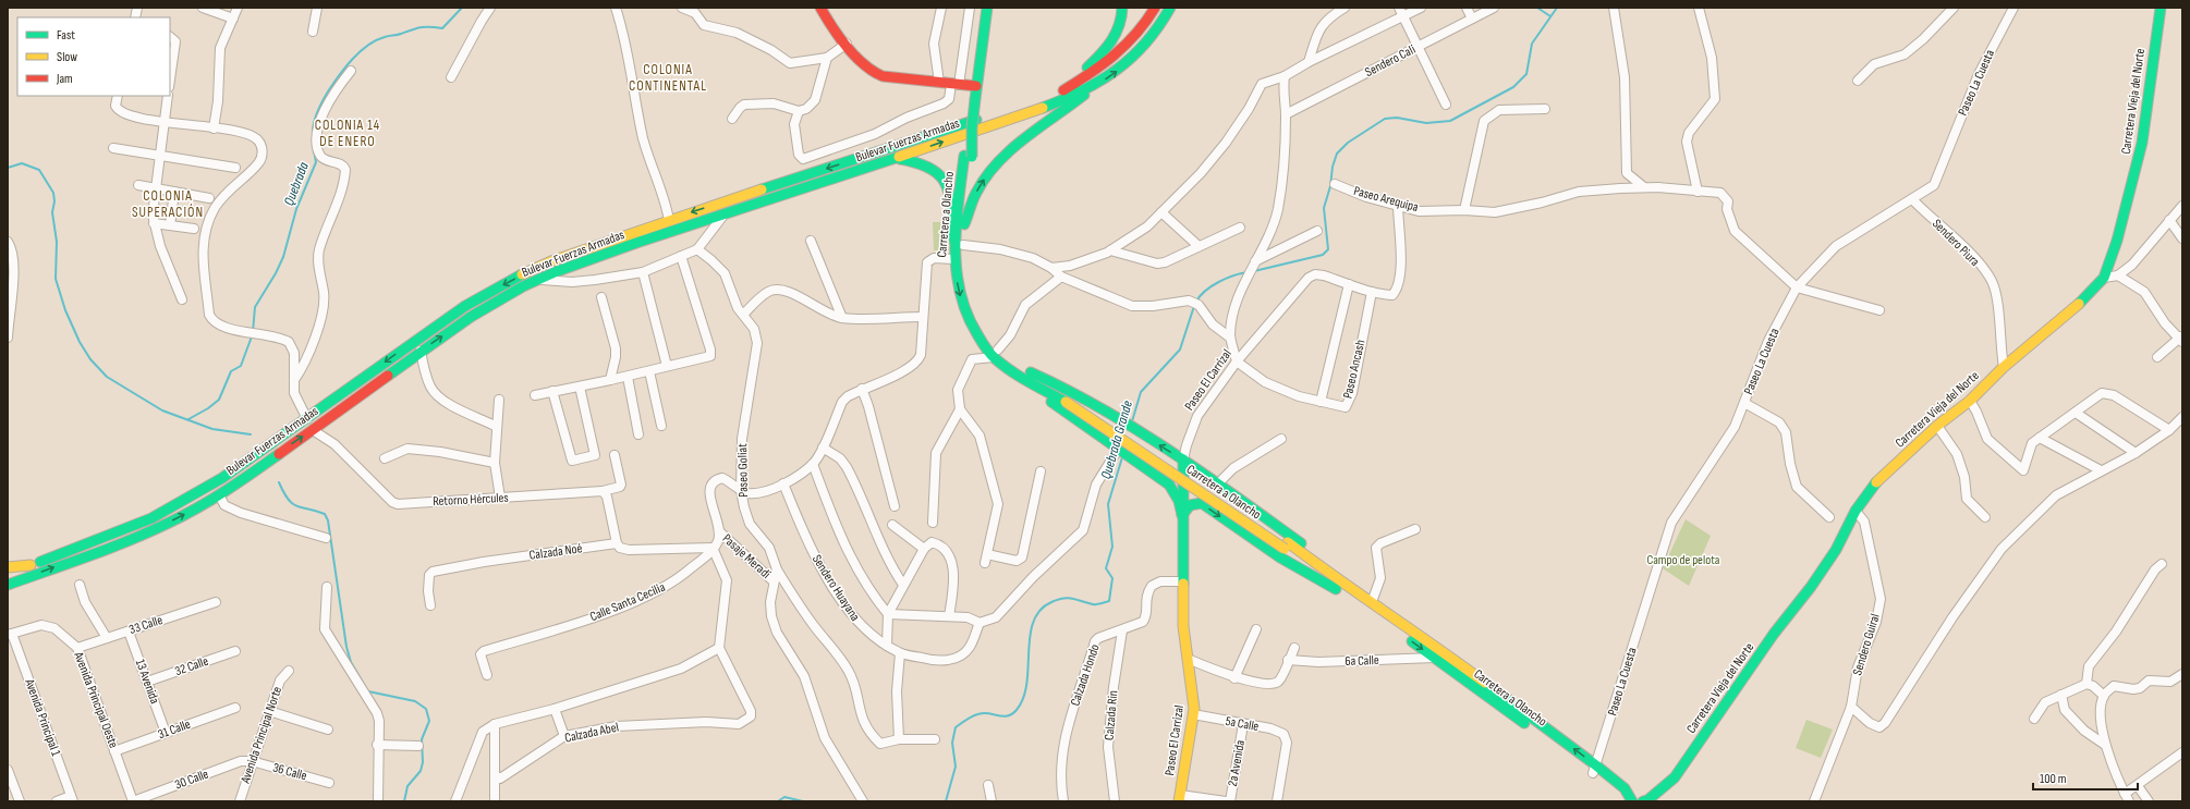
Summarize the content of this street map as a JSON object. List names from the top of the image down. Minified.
{"streets":{"main road":["Carretera Vieja del Norte","Bulevar Fuerzas Armadas","Carretera a Olancho","Paseo El Carrizal"],"street":["Sendero Cali","Paseo La Cuesta","Paseo Arequipa","Sendero Piura","Paseo Ancash","Paseo Goliat","Retorno Hércules","Calzada Noé","Pasaje Meradi","Sendero Huayana","Calle Santa Cecilia","33 Calle","Sendero Guiral","6a Calle","32 Calle","Calzada Hondo","13 Avenida","Avenida Principal Oeste","Calzada Rin","Avenida Principal 1","5a Calle","31 Calle","Calzada Abel","Avenida Principal Norte","2a Avenida","36 Calle","30 Calle"]},"crossings":[["Paseo La Cuesta","Paseo Arequipa"],["Paseo La Cuesta","Carretera a Olancho"],["Paseo La Cuesta","Sendero Piura"],["Carretera Vieja del Norte","Sendero Piura"],["Carretera Vieja del Norte","Sendero Guiral"],["Bulevar Fuerzas Armadas","Retorno Hércules"],["Paseo Arequipa","Paseo El Carrizal"],["Carretera a Olancho","6a Calle"],["Paseo Ancash","Paseo El Carrizal"],["Paseo El Carrizal","Calzada Hondo"],["Paseo El Carrizal","5a Calle"],["Calzada Noé","Calle Santa Cecilia"],["Pasaje Meradi","Calle Santa Cecilia"],["33 Calle","13 Avenida"],["33 Calle","Avenida Principal Oeste"],["32 Calle","13 Avenida"],["Calzada Hondo","Calzada Rin"],["13 Avenida","31 Calle"],["Avenida Principal Oeste","Avenida Principal 1"],["Avenida Principal Oeste","31 Calle"],["Avenida Principal Oeste","30 Calle"],["5a Calle","2a Avenida"],["Avenida Principal Norte","36 Calle"],["Avenida Principal Norte","30 Calle"],["36 Calle","30 Calle"]],"districts":["COLONIA CONTINENTAL","COLONIA 14 DE ENERO","COLONIA SUPERACIÓN"],"water":["Quebrada","Quebrada Grande"],"parks":["Campo de pelota"],"legend":["Fast","Slow","Jam"],"scale_bar":"100 m"}
